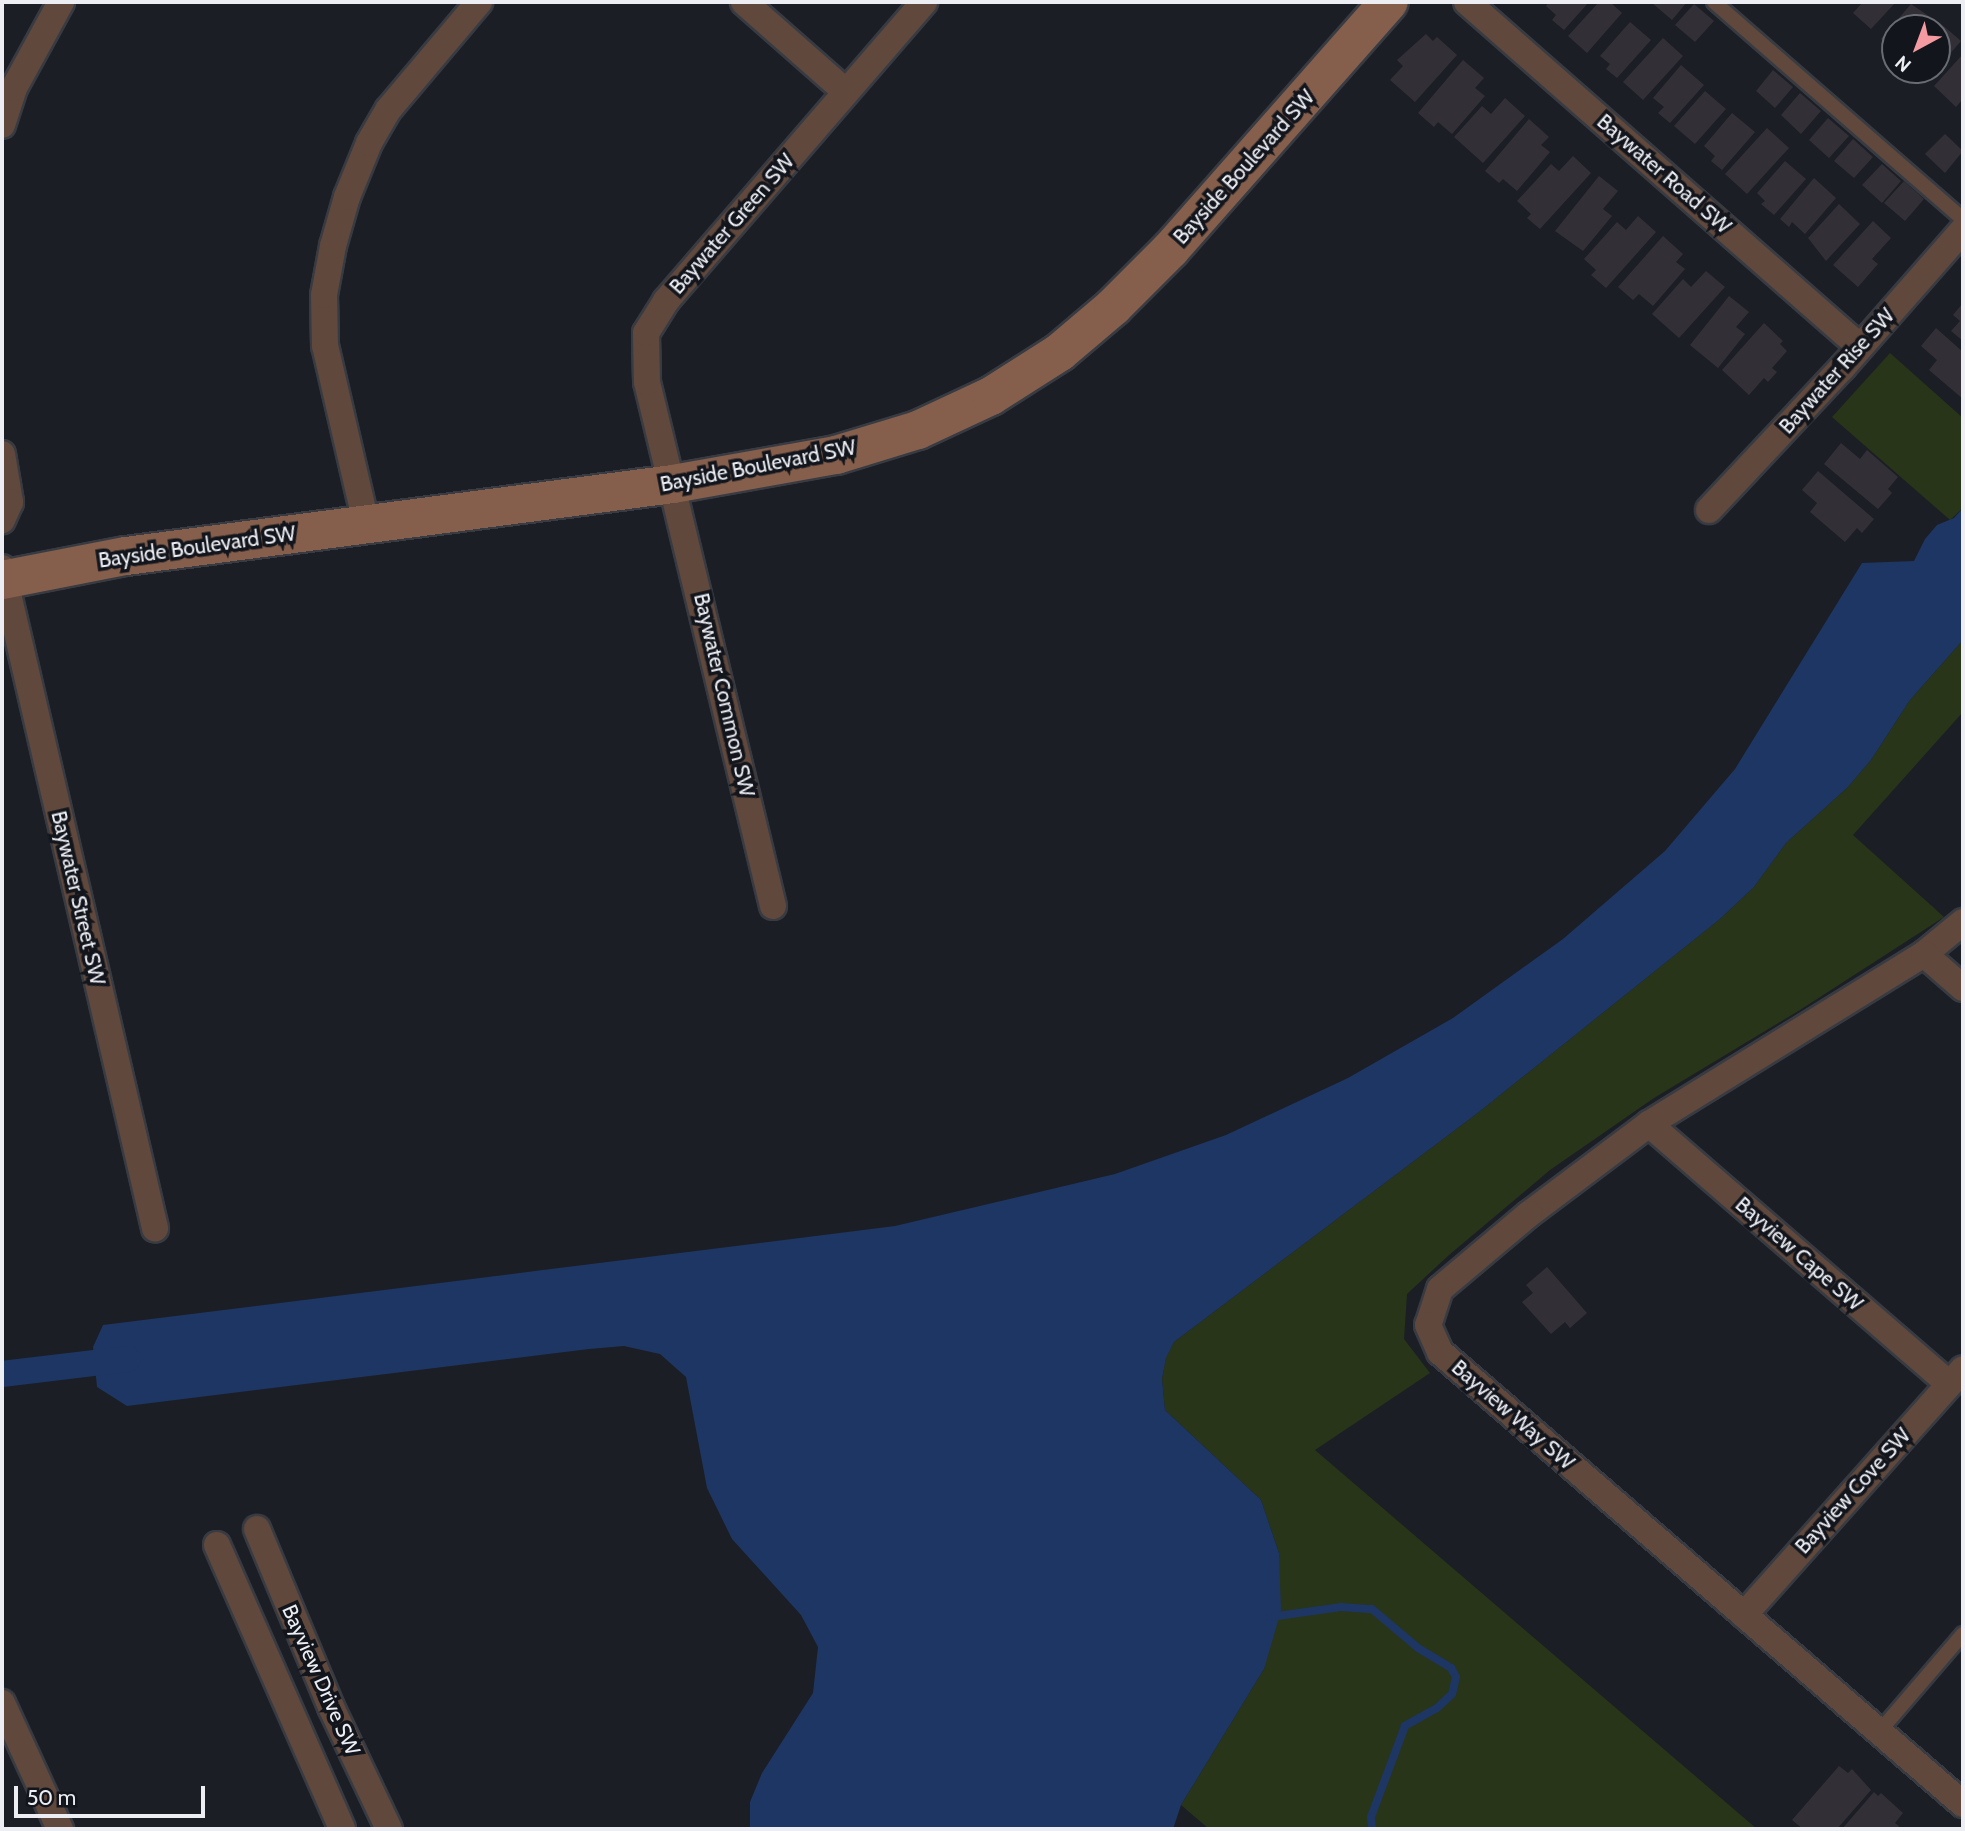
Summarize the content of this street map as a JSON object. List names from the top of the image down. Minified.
{"streets":{"street":["Bayside Boulevard SW","Baywater Road SW","Baywater Green SW","Baywater Rise SW","Baywater Common SW","Baywater Street SW","Bayview Cape SW","Bayview Way SW","Bayview Cove SW","Bayview Drive SW"]},"crossings":[["Bayside Boulevard SW","Baywater Green SW"],["Bayside Boulevard SW","Baywater Common SW"],["Bayside Boulevard SW","Baywater Street SW"],["Baywater Road SW","Baywater Rise SW"],["Baywater Green SW","Baywater Common SW"],["Bayview Cape SW","Bayview Way SW"],["Bayview Cape SW","Bayview Cove SW"],["Bayview Way SW","Bayview Cove SW"]],"scale_bar":"50 m","north":"bottom left"}
